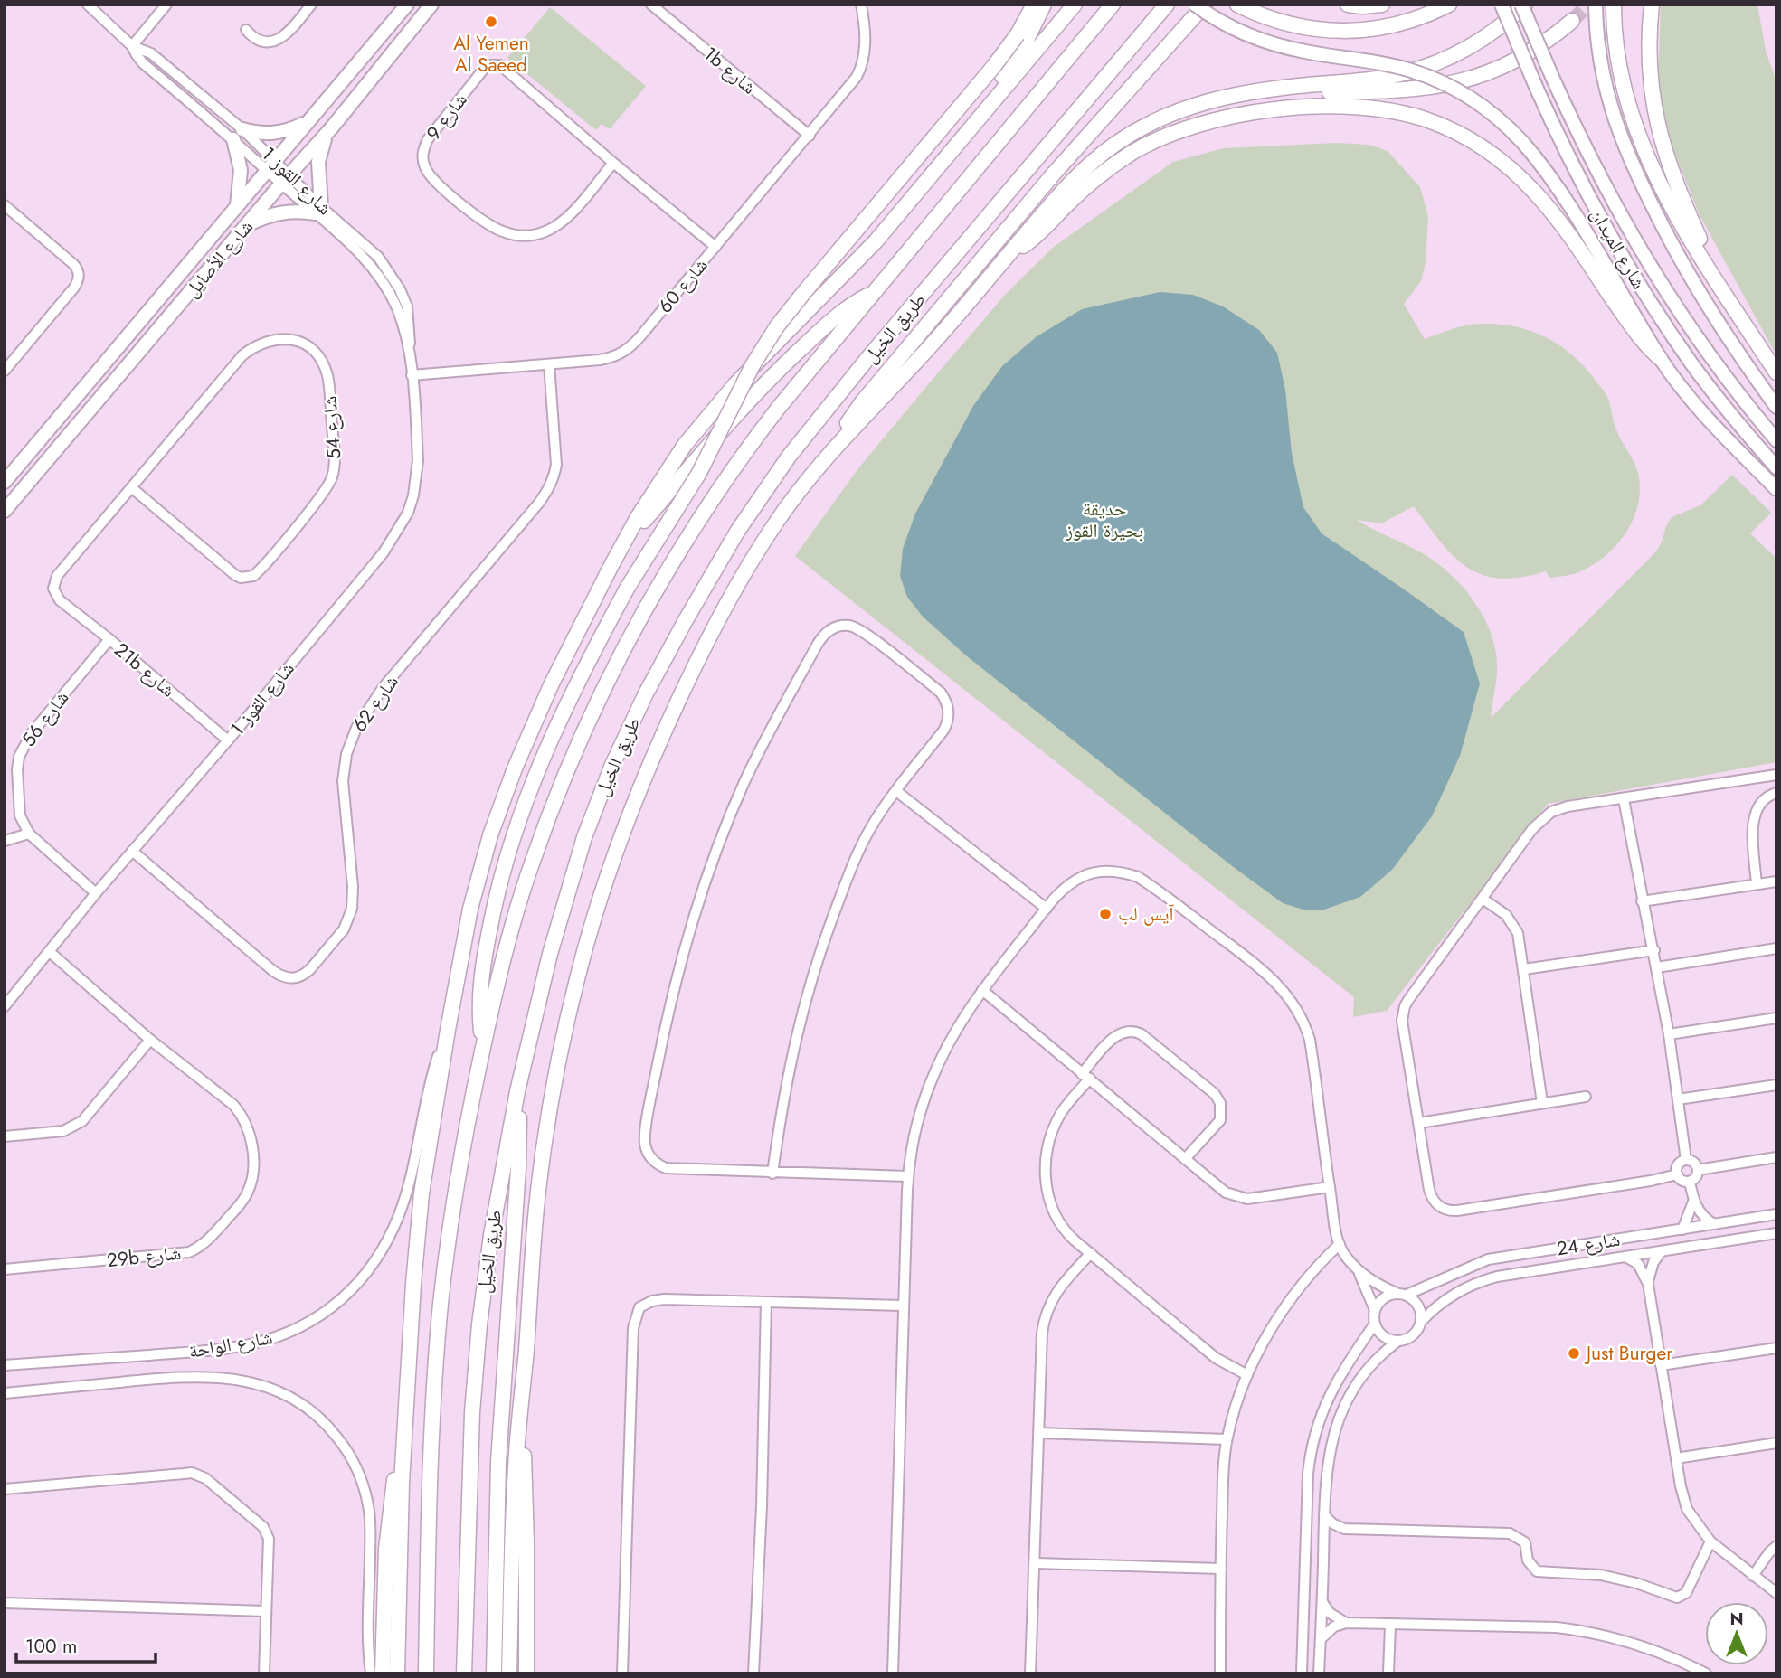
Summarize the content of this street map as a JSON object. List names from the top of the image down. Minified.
{"streets":{"highway":["طريق الخيل"],"main road":["شارع الميدان","شارع الأصايل"],"street":["1b شارع","شارع 9","شارع القوز 1","شارع 60","شارع 54","21b شارع","شارع 62","شارع 56","شارع 24","29b شارع","شارع الواحة"]},"crossings":[["1b شارع","شارع 60"],["شارع 9","شارع 60"],["شارع القوز 1","شارع الأصايل"],["شارع القوز 1","شارع 60"],["شارع القوز 1","21b شارع"],["شارع القوز 1","شارع 62"],["شارع القوز 1","شارع 56"],["شارع القوز 1","29b شارع"],["شارع 60","شارع 62"],["شارع 54","21b شارع"],["21b شارع","شارع 56"]],"parks":["حديقة بحيرة القوز"],"places":["Al Yemen Al Saeed","آيس لب","Just Burger"],"scale_bar":"100 m","north":"top"}
